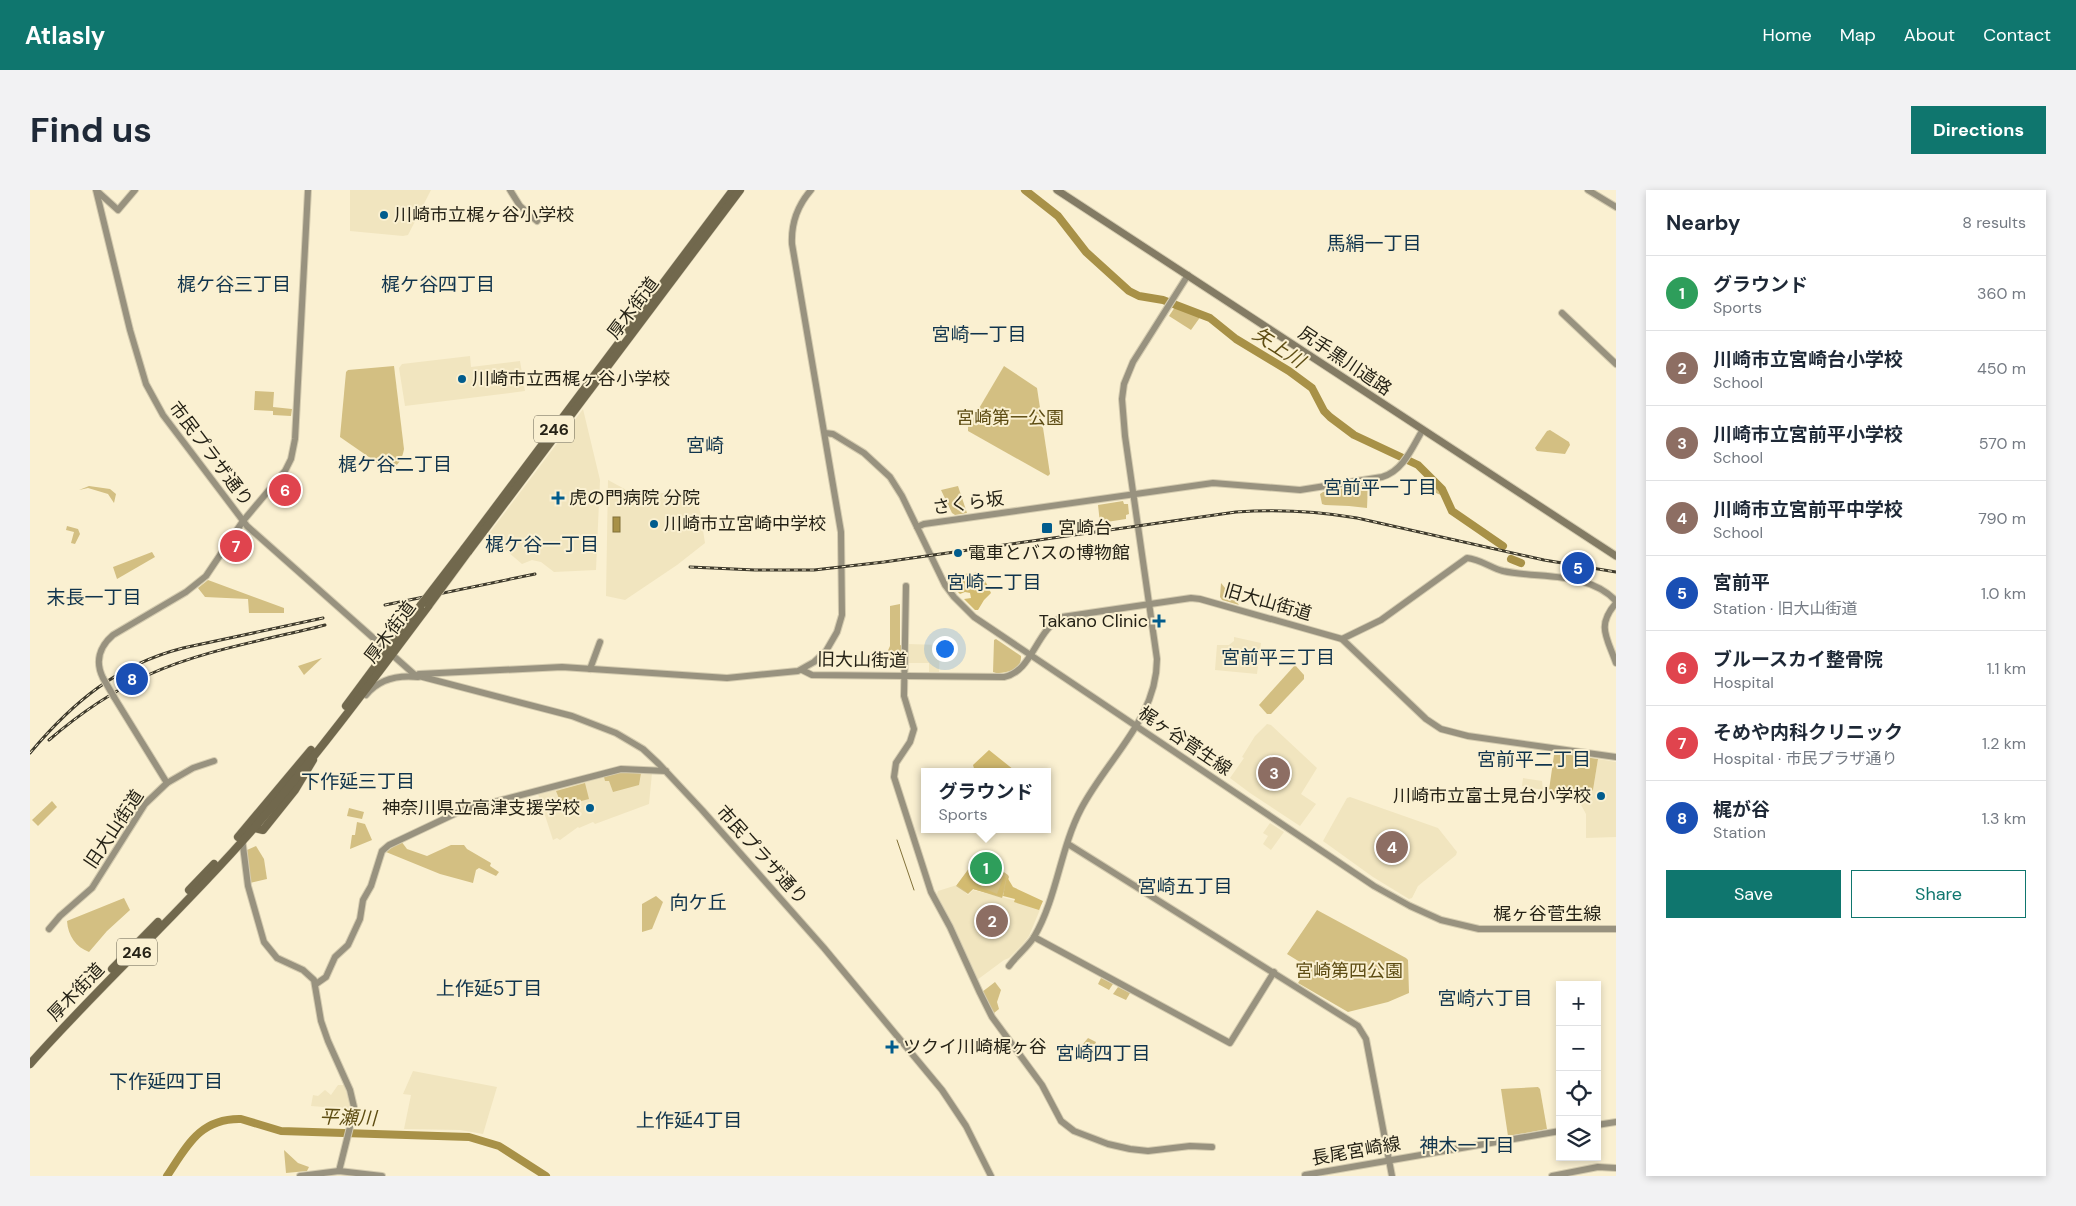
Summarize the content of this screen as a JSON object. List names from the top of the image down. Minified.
{"streets":{"highway":["厚木街道","246"],"main road":["尻手黒川道路"],"street":["市民プラザ通り","さくら坂","旧大山街道","梶ヶ谷菅生線","長尾宮崎線"]},"crossings":[["厚木街道","市民プラザ通り"],["尻手黒川道路","さくら坂"],["さくら坂","梶ヶ谷菅生線"],["旧大山街道","梶ヶ谷菅生線"]],"districts":["馬絹一丁目","梶ケ谷三丁目","梶ケ谷四丁目","宮崎一丁目","宮崎","梶ケ谷二丁目","宮前平一丁目","梶ケ谷一丁目","宮崎二丁目","末長一丁目","宮前平三丁目","宮前平二丁目","下作延三丁目","宮崎五丁目","向ケ丘","上作延5丁目","宮崎六丁目","宮崎四丁目","下作延四丁目","上作延4丁目","神木一丁目"],"water":["矢上川","平瀬川"],"parks":["宮崎第一公園","宮崎第四公園"],"places":{"other":["川崎市立梶ヶ谷小学校","川崎市立西梶ヶ谷小学校","川崎市立宮崎中学校","電車とバスの博物館","川崎市立富士見台小学校","神奈川県立高津支援学校"],"health":["虎の門病院 分院","Takano Clinic","ツクイ川崎梶ヶ谷"],"transit":["宮崎台"]},"page":{"header":"Atlasly","nav":["Home","Map","About","Contact"],"buttons":["Directions",["Save","Share"]],"title":"Find us","heading":["Nearby","8 results"],"list":[{"mark":"1","name":"グラウンド","note":"Sports","value":"360 m"},{"mark":"2","name":"川崎市立宮崎台小学校","note":"School","value":"450 m"},{"mark":"3","name":"川崎市立宮前平小学校","note":"School","value":"570 m"},{"mark":"4","name":"川崎市立宮前平中学校","note":"School","value":"790 m"},{"mark":"5","name":"宮前平","note":"Station · 旧大山街道","value":"1.0 km"},{"mark":"6","name":"ブルースカイ整骨院","note":"Hospital","value":"1.1 km"},{"mark":"7","name":"そめや内科クリニック","note":"Hospital · 市民プラザ通り","value":"1.2 km"},{"mark":"8","name":"梶が谷","note":"Station","value":"1.3 km"}],"pins":["6","7","5","8","3","4","1","2"],"popup":["グラウンド","Sports"],"map_buttons":["+","−"]}}
